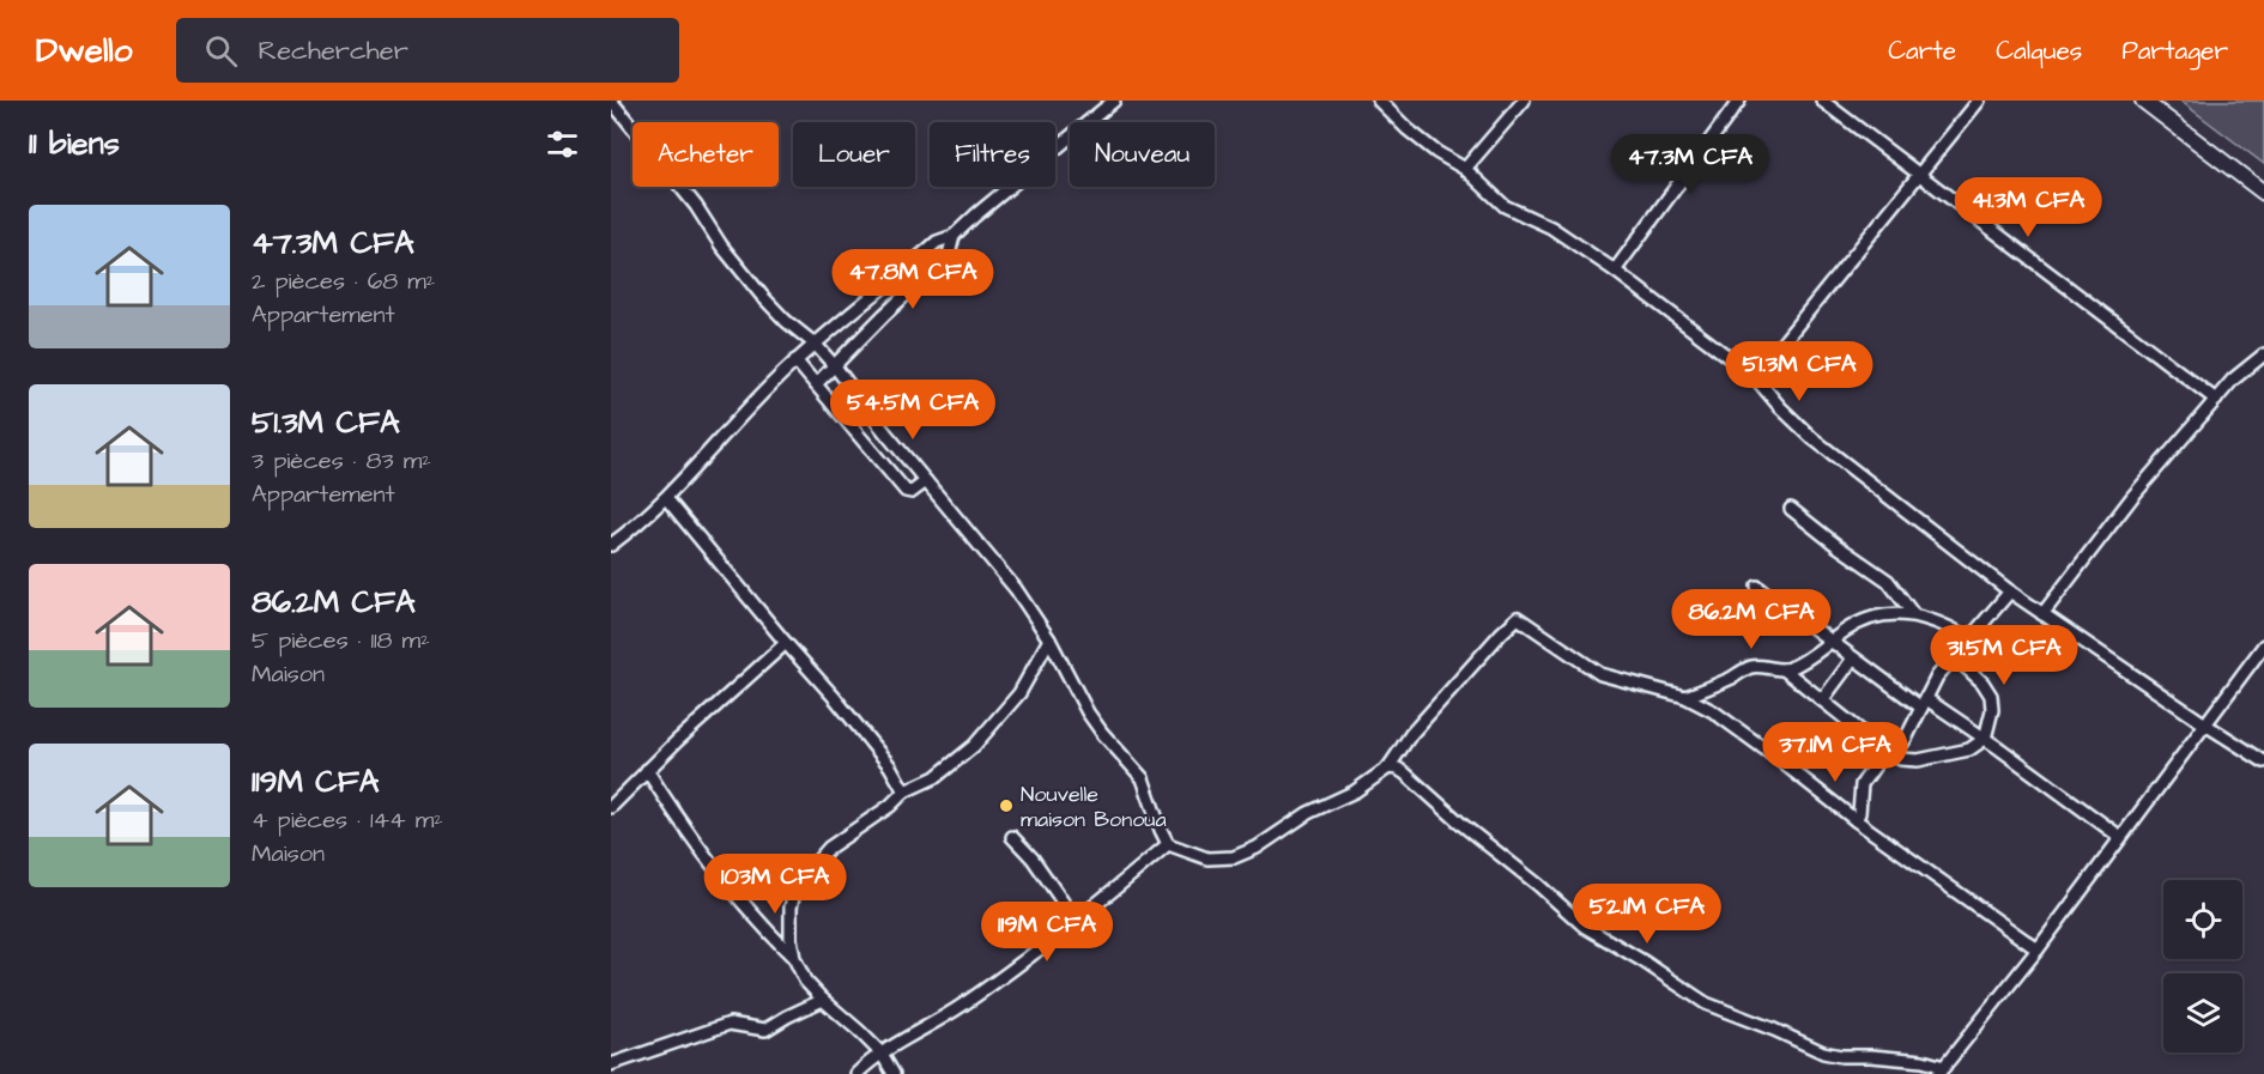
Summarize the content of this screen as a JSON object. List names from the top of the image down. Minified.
{"places":["Nouvelle maison Bonoua"],"page":{"header":"Dwello","search":"Rechercher","nav":["Carte","Calques","Partager"],"heading":"11 biens","chip":["Acheter","Louer","Filtres","Nouveau"],"price":["47.3M CFA","41.3M CFA","47.8M CFA","51.3M CFA","54.5M CFA","86.2M CFA","31.5M CFA","37.1M CFA","103M CFA","52.1M CFA","119M CFA"],"list":[{"name":"47.3M CFA","note":"2 pièces · 68 m² · Appartement"},{"name":"51.3M CFA","note":"3 pièces · 83 m² · Appartement"},{"name":"86.2M CFA","note":"5 pièces · 118 m² · Maison"},{"name":"119M CFA","note":"4 pièces · 144 m² · Maison"}]}}
